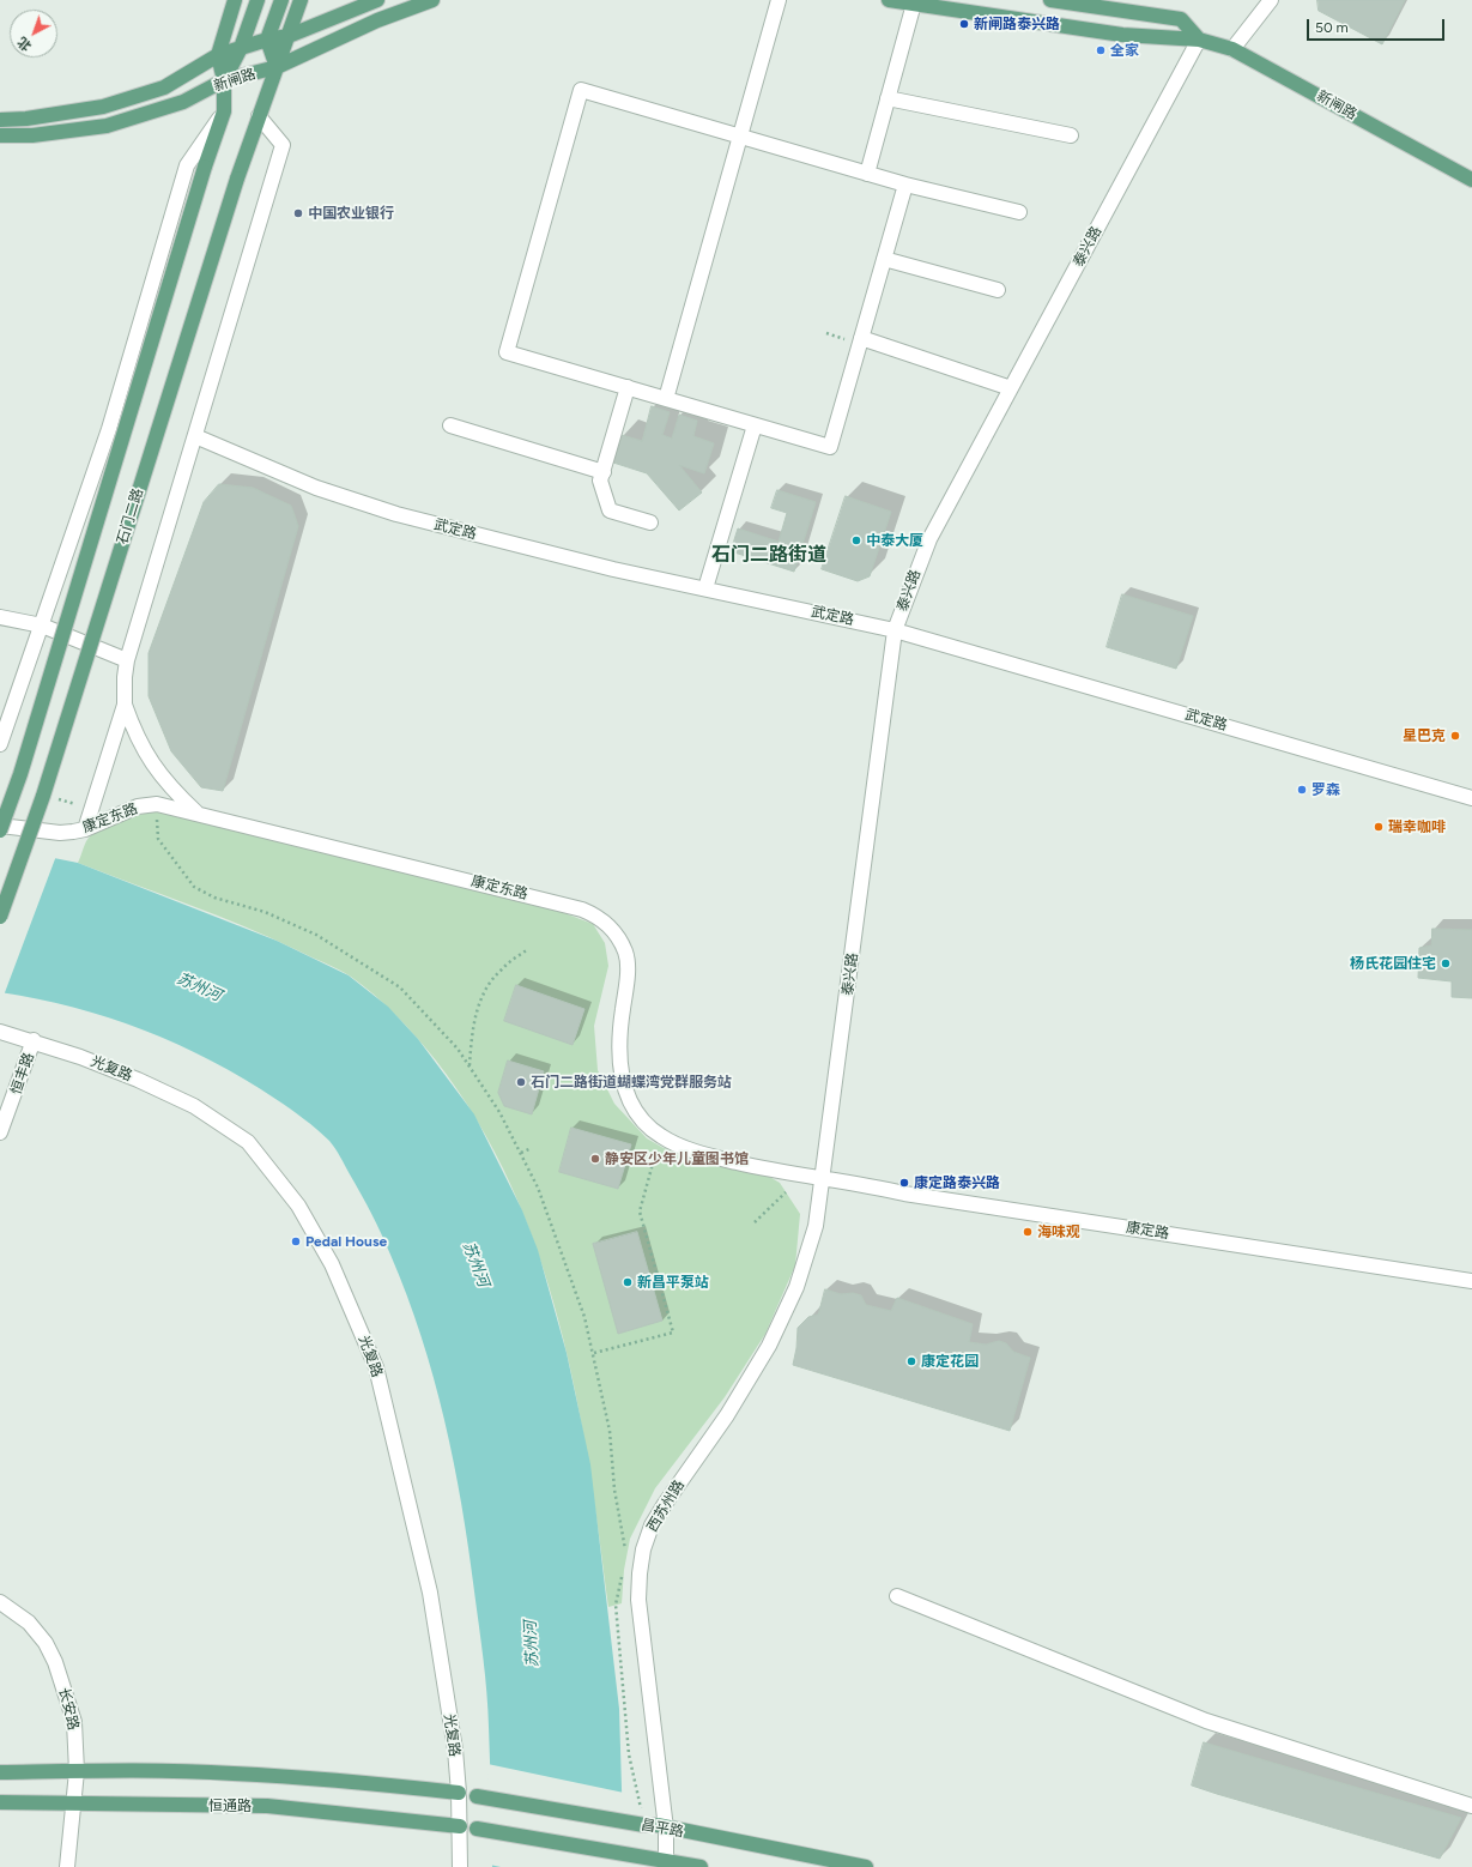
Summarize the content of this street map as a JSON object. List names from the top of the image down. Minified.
{"streets":{"main road":["新闸路","石门二路","恒通路","昌平路"],"street":["泰兴路","武定路","康定东路","光复路","恒丰路","康定路","西苏州路","长安路"]},"crossings":[["新闸路","泰兴路"],["新闸路","石门二路"],["泰兴路","武定路"],["泰兴路","康定东路"],["泰兴路","康定路"],["泰兴路","西苏州路"],["康定东路","康定路"],["康定东路","西苏州路"],["光复路","恒丰路"],["光复路","恒通路"],["光复路","昌平路"],["康定路","西苏州路"],["西苏州路","昌平路"],["长安路","恒通路"]],"districts":["石门二路街道"],"water":["苏州河"],"places":["新闸路泰兴路","全家","中国农业银行","中泰大厦","星巴克","罗森","瑞幸咖啡","杨氏花园住宅","石门二路街道蝴蝶湾党群服务站","静安区少年儿童图书馆","康定路泰兴路","海味观","Pedal House","新昌平泵站","康定花园"],"scale_bar":"50 m","north":"bottom left"}
